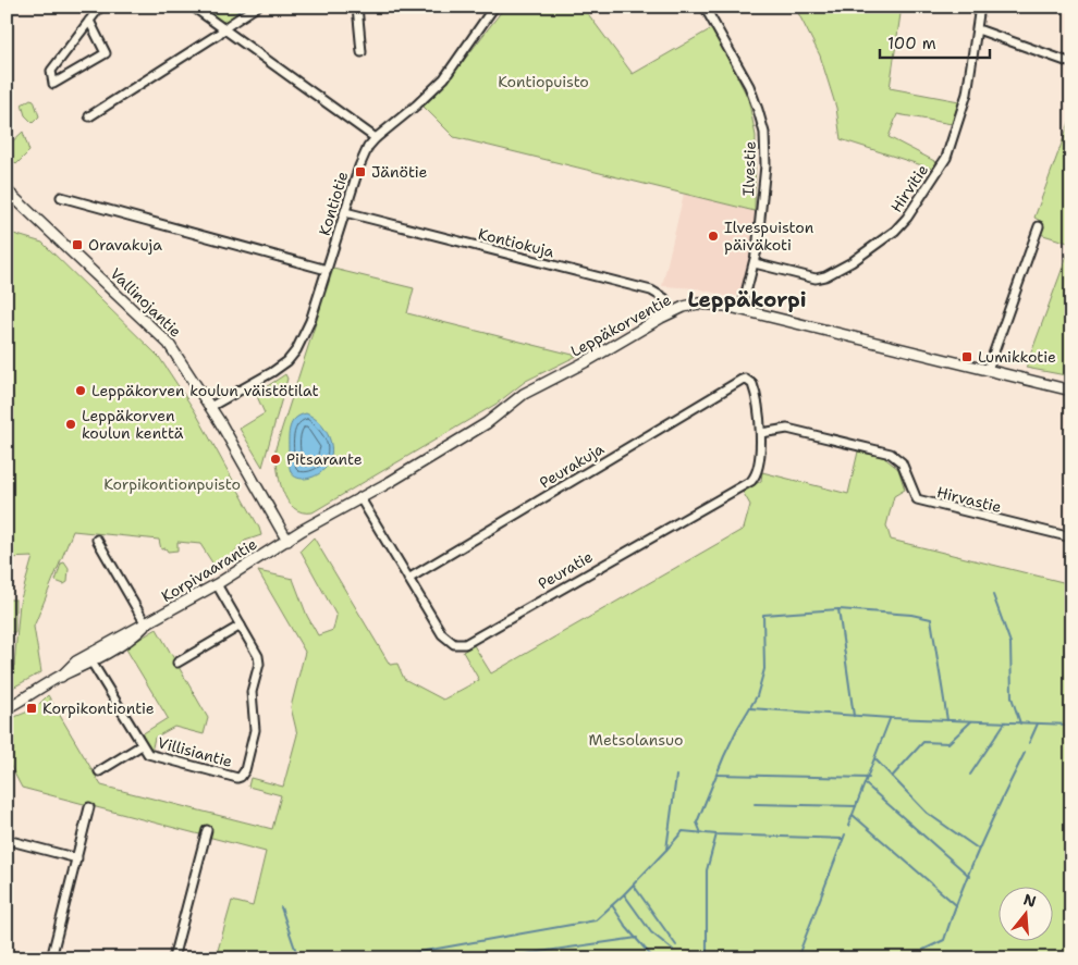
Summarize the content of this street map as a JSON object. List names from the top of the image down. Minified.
{"streets":{"street":["Ilvestie","Hirvitie","Kontiotie","Kontiokuja","Vallinojantie","Leppäkorventie","Peurakuja","Hirvastie","Korpivaarantie","Peuratie","Villisiantie"]},"crossings":[["Ilvestie","Hirvitie"],["Ilvestie","Leppäkorventie"],["Kontiotie","Kontiokuja"],["Kontiotie","Vallinojantie"],["Kontiokuja","Leppäkorventie"],["Vallinojantie","Leppäkorventie"],["Vallinojantie","Korpivaarantie"],["Leppäkorventie","Korpivaarantie"],["Leppäkorventie","Peuratie"],["Peurakuja","Peuratie"],["Hirvastie","Peuratie"],["Korpivaarantie","Villisiantie"]],"districts":["Leppäkorpi"],"parks":["Kontiopuisto","Korpikontionpuisto","Metsolansuo"],"places":{"transit":["Jänötie","Oravakuja","Lumikkotie","Korpikontiontie"],"other":["Ilvespuiston päiväkoti","Leppäkorven koulun väistötilat","Leppäkorven koulun kenttä","Pitsarante"]},"scale_bar":"100 m","north":"top"}
